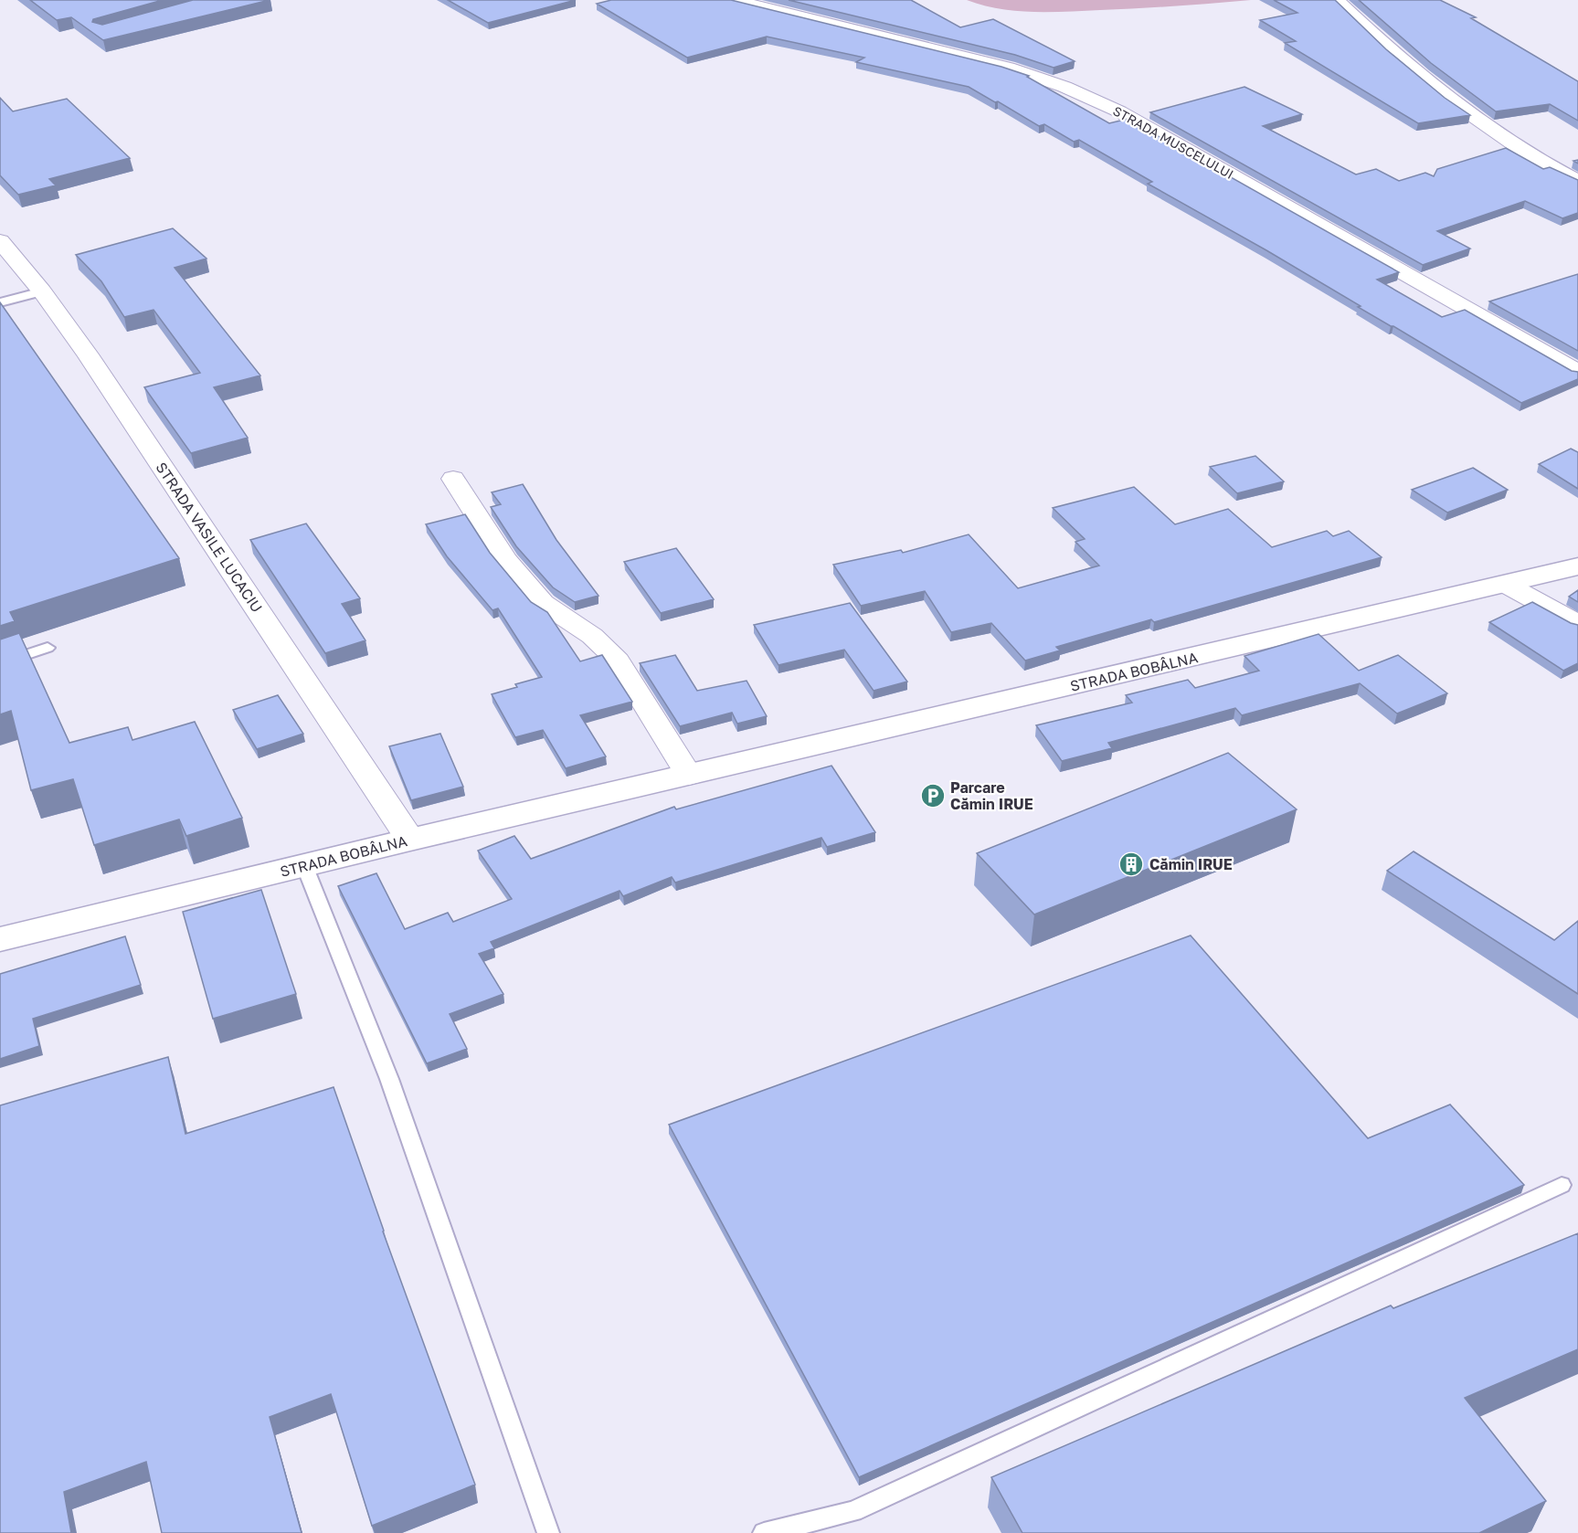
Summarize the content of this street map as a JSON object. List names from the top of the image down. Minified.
{"streets":{"main road":["STRADA BOBÂLNA"],"street":["STRADA MUSCELULUI","STRADA VASILE LUCACIU"]},"crossings":[["STRADA VASILE LUCACIU","STRADA BOBÂLNA"]],"places":{"parking":["Parcare Cămin IRUE"],"building":["Cămin IRUE"]}}
